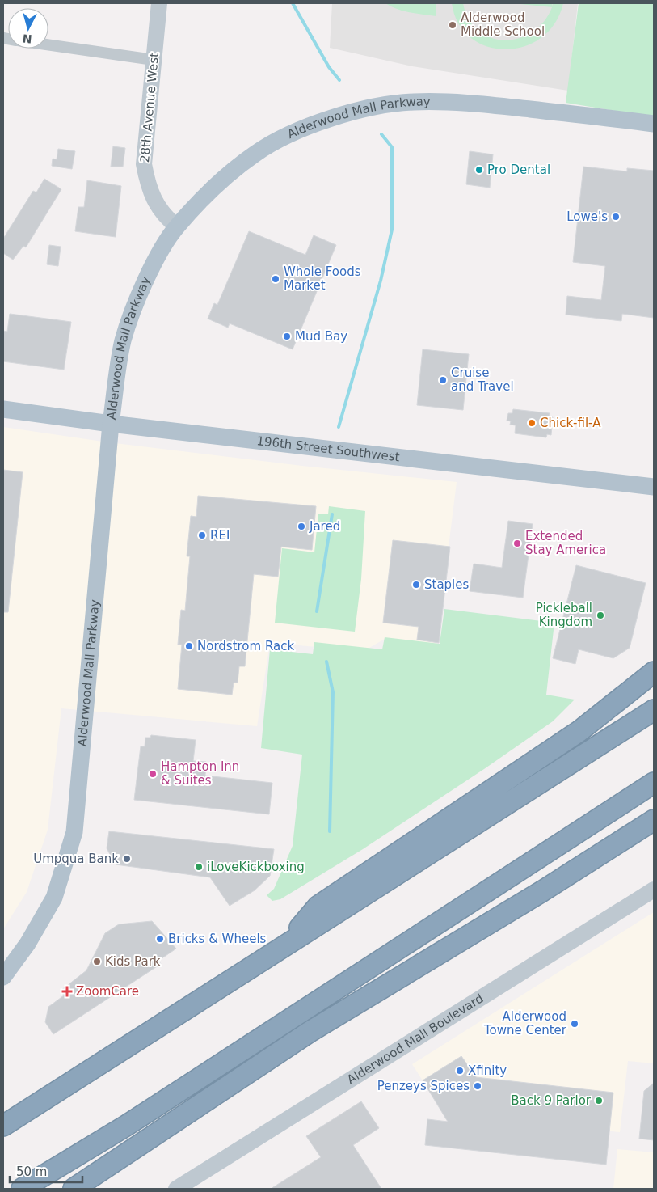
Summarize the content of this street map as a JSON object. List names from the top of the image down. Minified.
{"streets":{"main road":["28th Avenue West","Alderwood Mall Parkway","196th Street Southwest","Alderwood Mall Boulevard"]},"crossings":[["28th Avenue West","Alderwood Mall Parkway"],["Alderwood Mall Parkway","196th Street Southwest"]],"places":{"other":["Alderwood Middle School","Pro Dental","Lowe's","Whole Foods Market","Mud Bay","Cruise and Travel","Chick-fil-A","Jared","REI","Extended Stay America","Staples","Pickleball Kingdom","Nordstrom Rack","Hampton Inn & Suites","Umpqua Bank","iLoveKickboxing","Bricks & Wheels","Kids Park","Alderwood Towne Center","Xfinity","Penzeys Spices","Back 9 Parlor"],"health":["ZoomCare"]},"scale_bar":"50 m","north":"bottom"}
